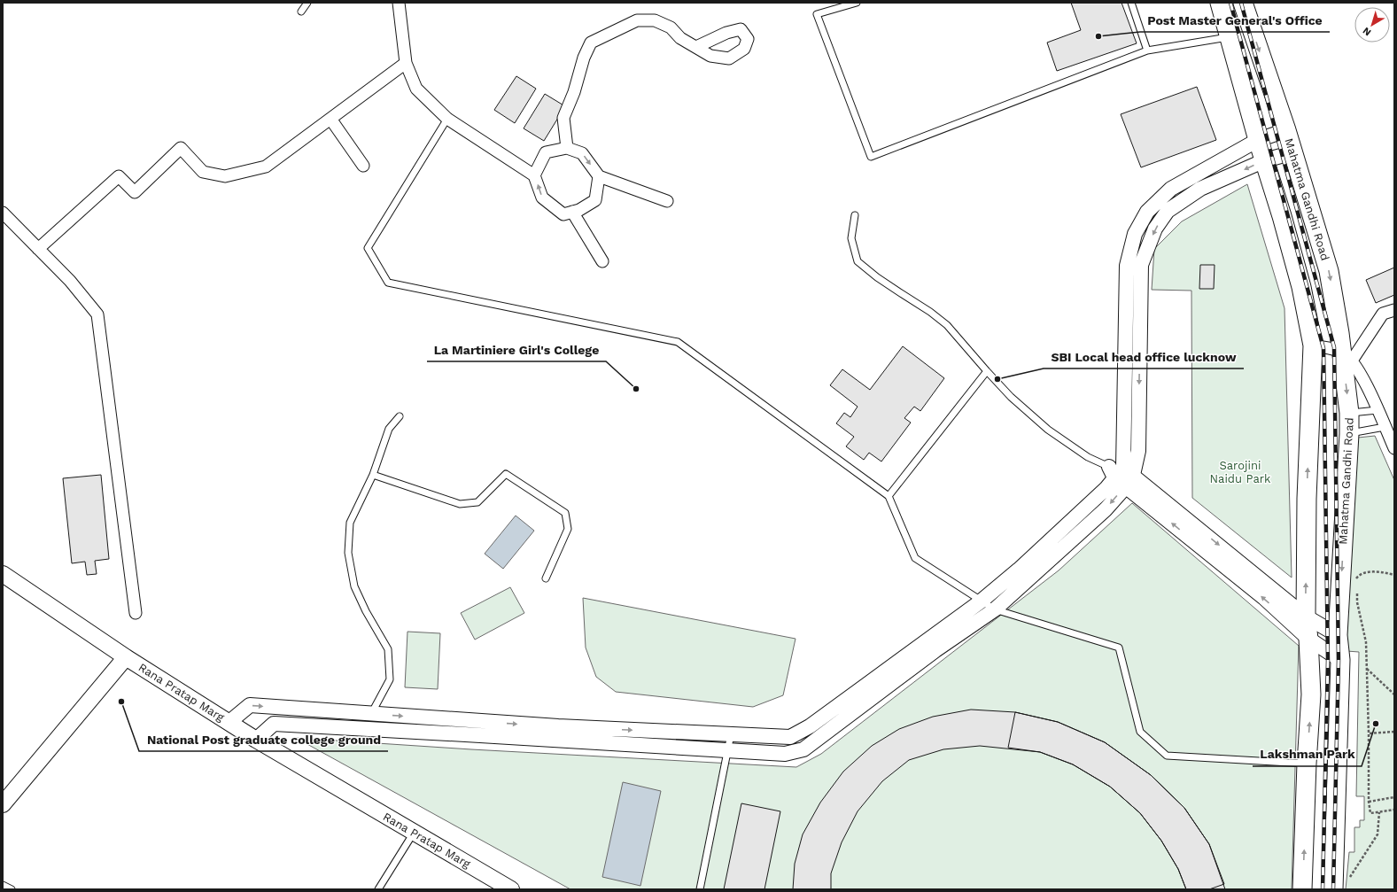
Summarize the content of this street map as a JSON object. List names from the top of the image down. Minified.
{"streets":{"main road":["Mahatma Gandhi Road","Rana Pratap Marg"]},"parks":["Sarojini Naidu Park"],"places":["Post Master General's Office","SBI Local head office lucknow","La Martiniere Girl's College","National Post graduate college ground","Lakshman Park"],"north":"bottom left"}
